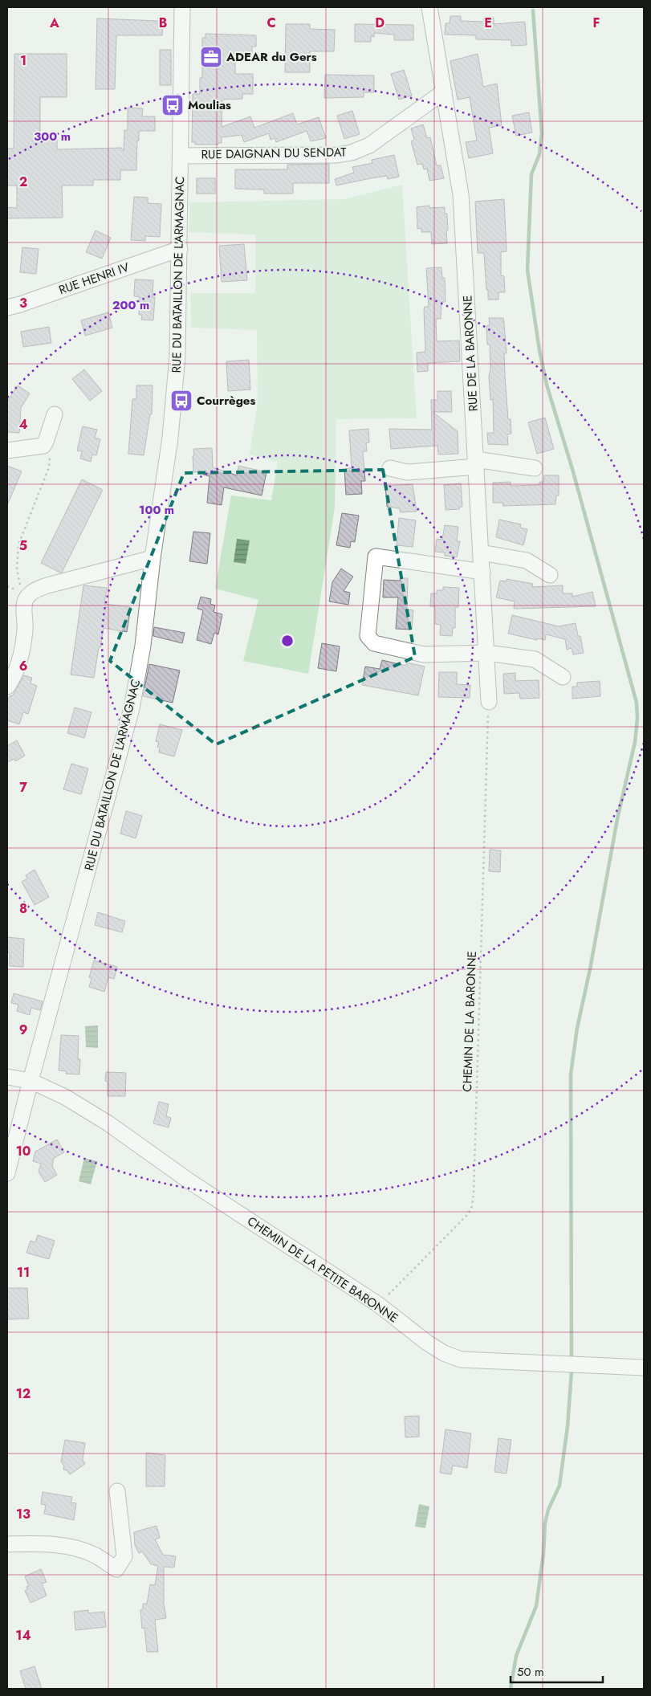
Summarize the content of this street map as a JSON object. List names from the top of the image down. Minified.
{"streets":{"street":["RUE DAIGNAN DU SENDAT","RUE DU BATAILLON DE L'ARMAGNAC","RUE HENRI IV","RUE DE LA BARONNE","CHEMIN DE LA PETITE BARONNE"],"path":["CHEMIN DE LA BARONNE"]},"crossings":[["RUE DAIGNAN DU SENDAT","RUE DU BATAILLON DE L'ARMAGNAC"],["RUE DAIGNAN DU SENDAT","RUE DE LA BARONNE"],["RUE DU BATAILLON DE L'ARMAGNAC","RUE HENRI IV"],["RUE DU BATAILLON DE L'ARMAGNAC","CHEMIN DE LA PETITE BARONNE"],["RUE DE LA BARONNE","CHEMIN DE LA BARONNE"],["CHEMIN DE LA BARONNE","CHEMIN DE LA PETITE BARONNE"]],"places":{"office":["ADEAR du Gers"],"bus stop":["Moulias","Courrèges"]},"scale_bar":"50 m","grid":{"columns":["A","B","C","D","E","F"],"rows":["1","2","3","4","5","6","7","8","9","10","11","12","13","14"]},"rings":["300 m","200 m","100 m"]}
